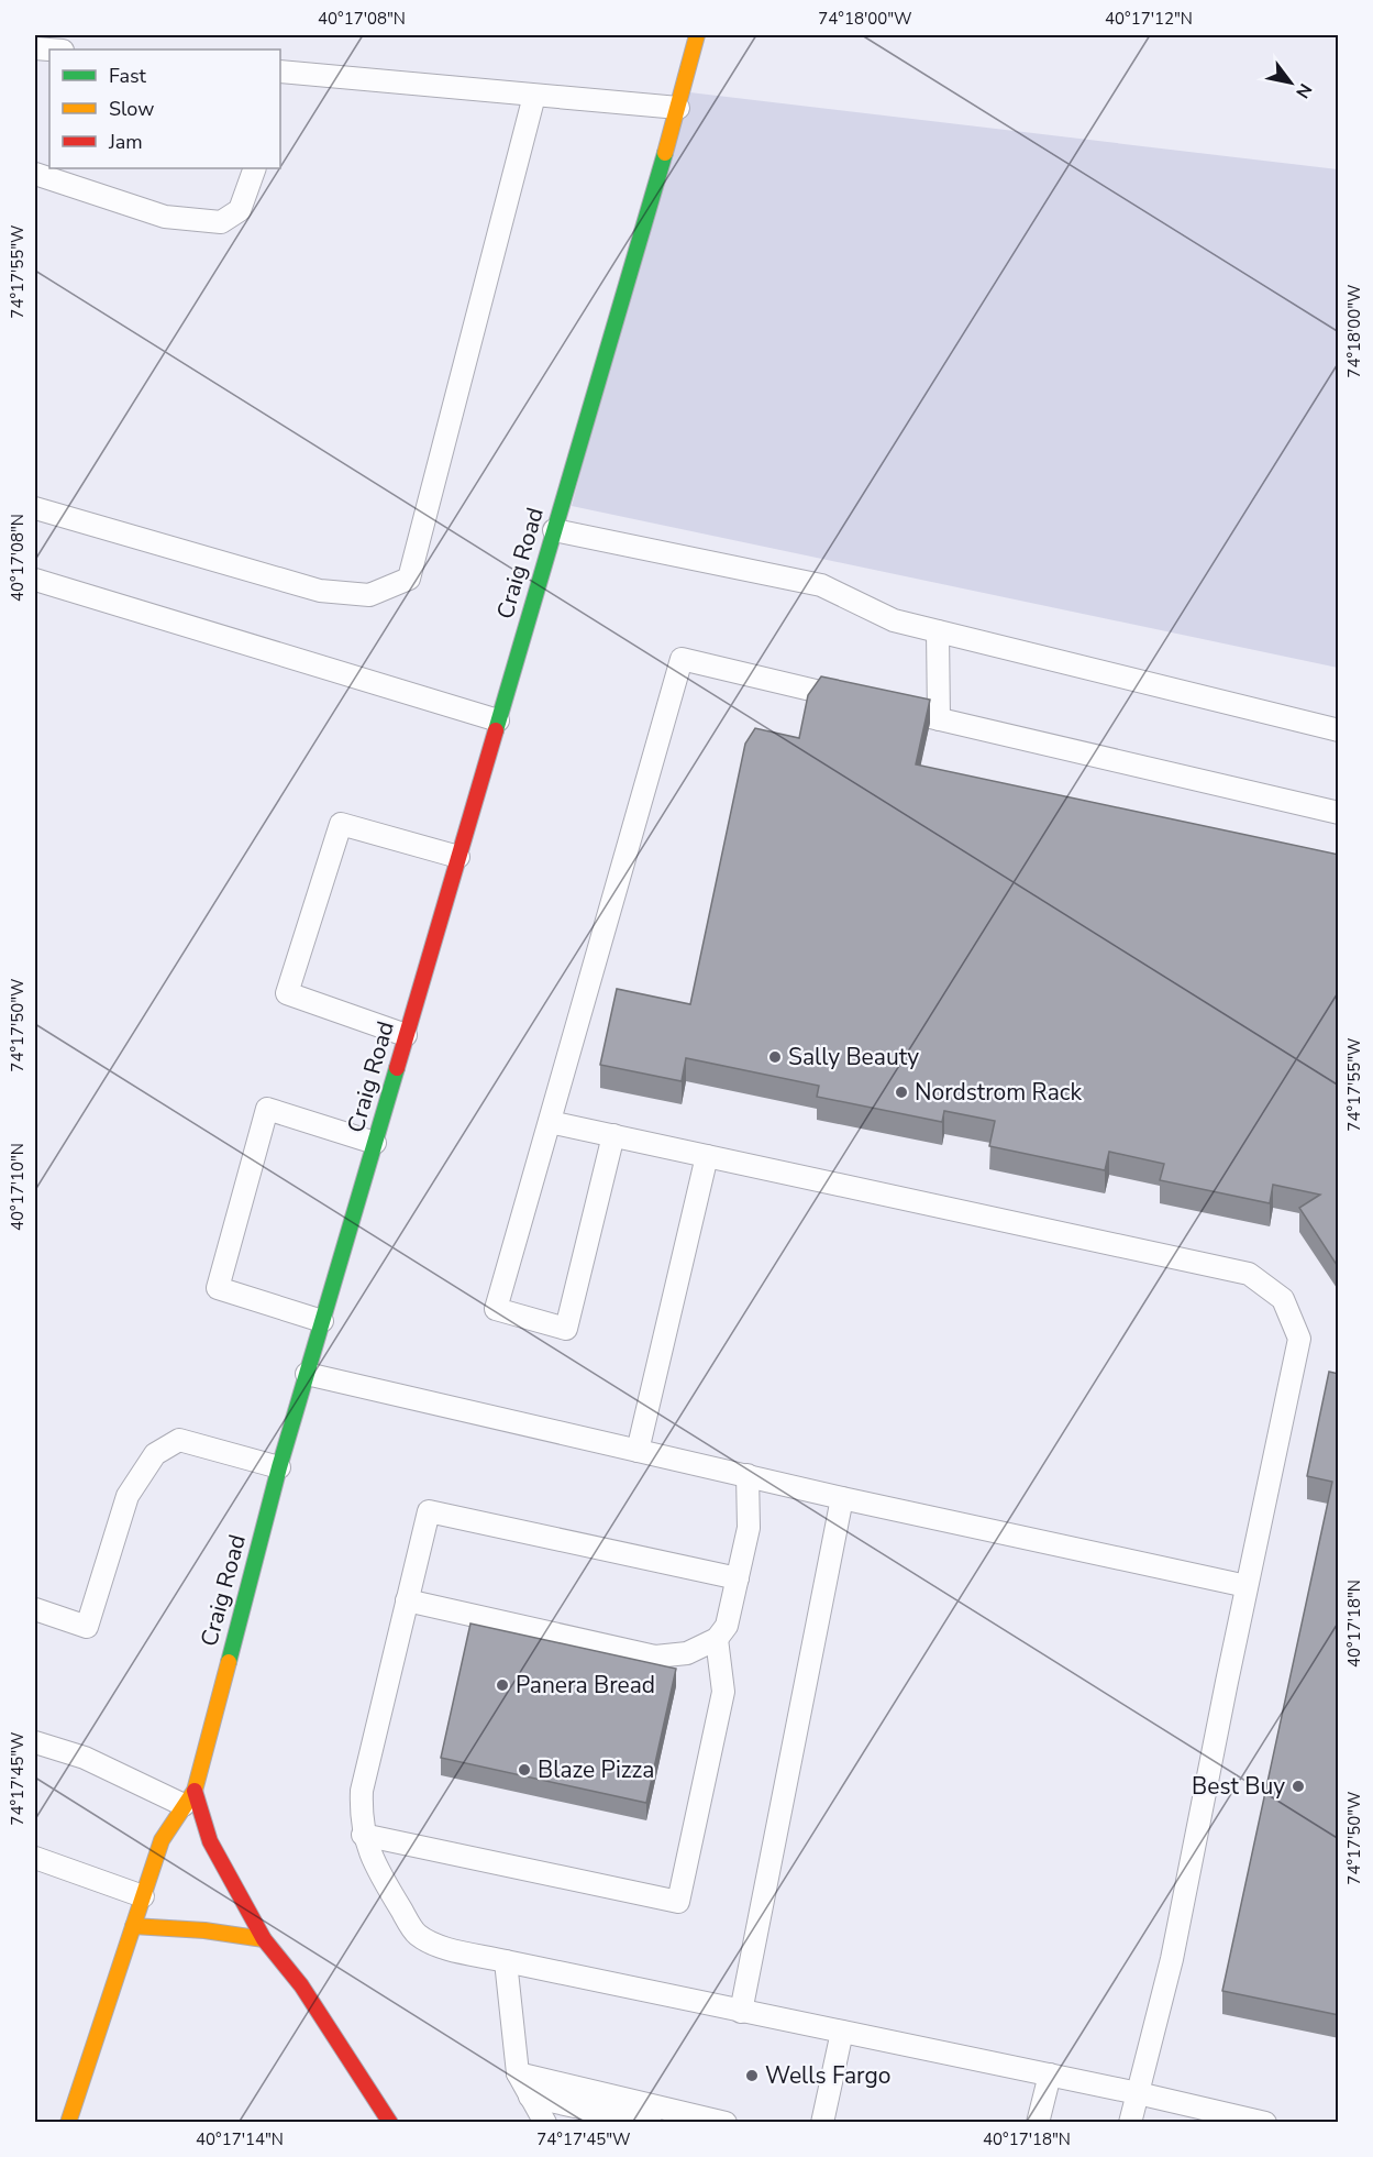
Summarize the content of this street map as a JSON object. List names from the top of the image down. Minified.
{"streets":{"main road":["Craig Road"]},"places":["Sally Beauty","Nordstrom Rack","Panera Bread","Blaze Pizza","Best Buy","Wells Fargo"],"legend":["Fast","Slow","Jam"],"north":"bottom right","coordinates":["40°17'08\"N","74°18'00\"W","40°17'12\"N","74°17'55\"W","74°17'50\"W","40°17'10\"N","40°17'18\"N","74°17'45\"W","40°17'14\"N"]}
